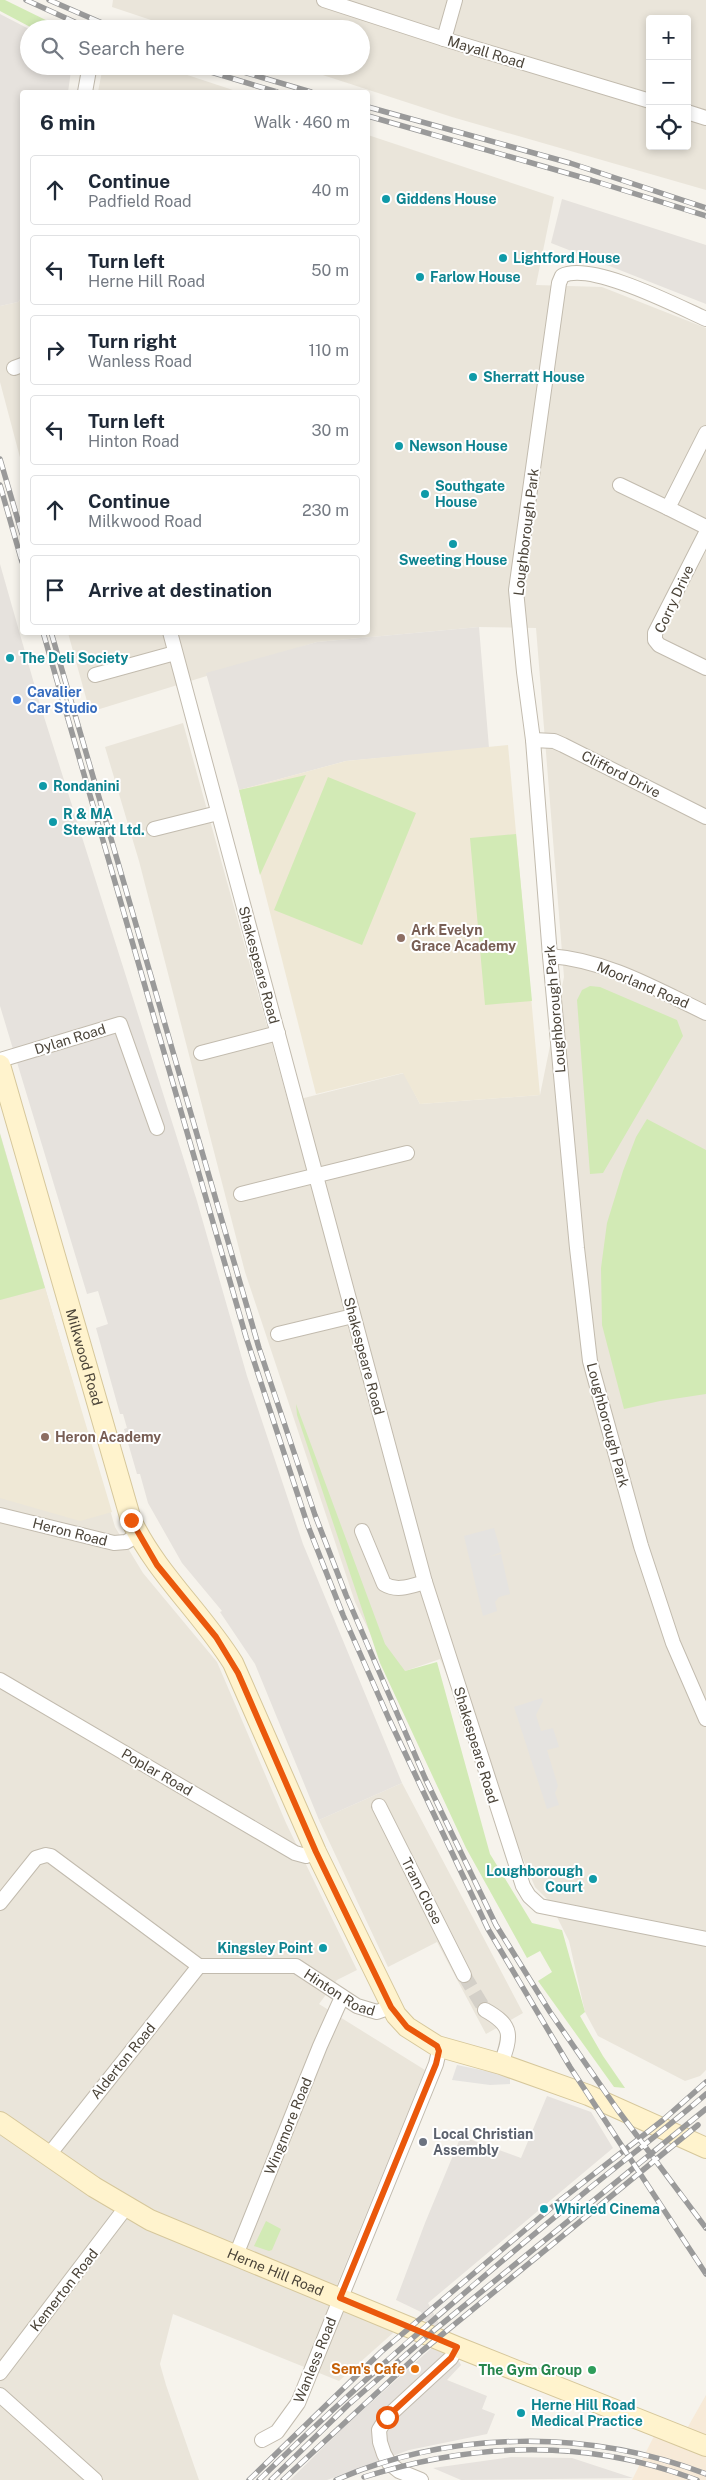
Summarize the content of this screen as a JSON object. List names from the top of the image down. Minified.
{"streets":{"main road":["Milkwood Road","Hinton Road","Herne Hill Road"],"street":["Mayall Road","Loughborough Park","Corry Drive","Clifford Drive","Shakespeare Road","Moorland Road","Dylan Road","Heron Road","Poplar Road","Tram Close","Alderton Road","Wingmore Road","Kemerton Road","Wanless Road"]},"crossings":[["Loughborough Park","Clifford Drive"],["Loughborough Park","Moorland Road"],["Milkwood Road","Heron Road"],["Milkwood Road","Poplar Road"],["Milkwood Road","Hinton Road"],["Hinton Road","Alderton Road"],["Hinton Road","Wingmore Road"],["Hinton Road","Wanless Road"],["Alderton Road","Herne Hill Road"],["Wingmore Road","Herne Hill Road"],["Herne Hill Road","Kemerton Road"],["Herne Hill Road","Wanless Road"]],"places":["Giddens House","Lightford House","Farlow House","Sherratt House","Newson House","Southgate House","Sweeting House","The Deli Society","Cavalier Car Studio","Rondanini","R & MA Stewart Ltd.","Ark Evelyn Grace Academy","Heron Academy","Loughborough Court","Kingsley Point","Local Christian Assembly","Whirled Cinema","Sem's Cafe","The Gym Group","Herne Hill Road Medical Practice"],"page":{"map_buttons":["+","−"],"search":"Search here","heading":["6 min","Walk · 460 m"],"list":[["Continue","Padfield Road","40 m"],["Turn left","Herne Hill Road","50 m"],["Turn right","Wanless Road","110 m"],["Turn left","Hinton Road","30 m"],["Continue","Milkwood Road","230 m"],"Arrive at destination"]}}
